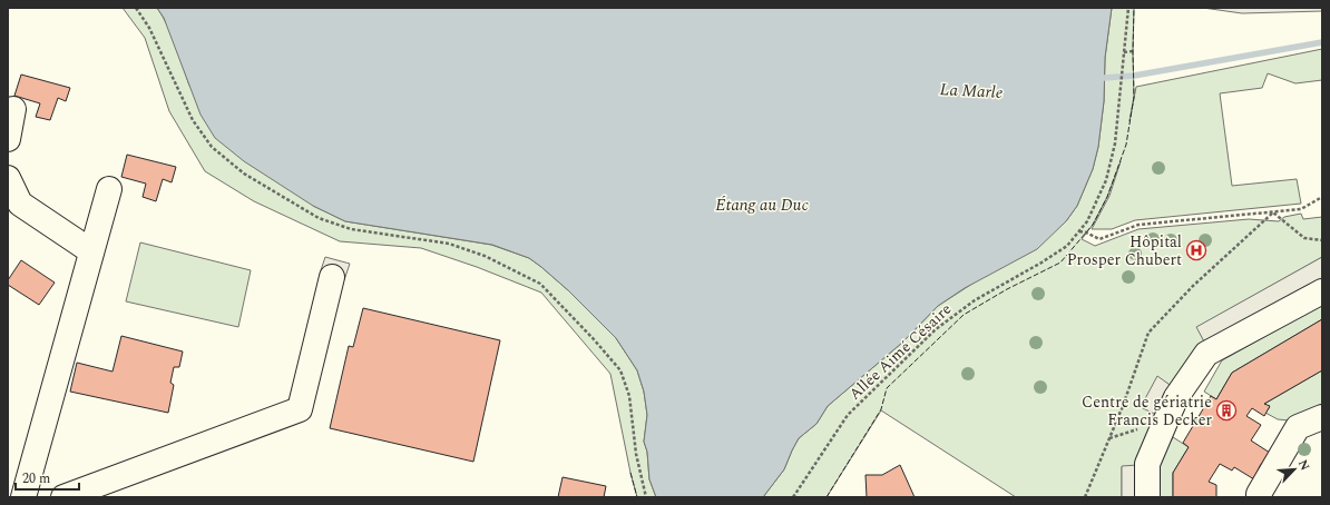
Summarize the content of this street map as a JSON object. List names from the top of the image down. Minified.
{"streets":{"path":["Allée Aimé Césaire"]},"water":["La Marle","Étang au Duc"],"places":{"hospital":["Hôpital Prosper Chubert"],"building":["Centre de gériatrie Francis Decker"]},"scale_bar":"20 m","north":"top right"}
